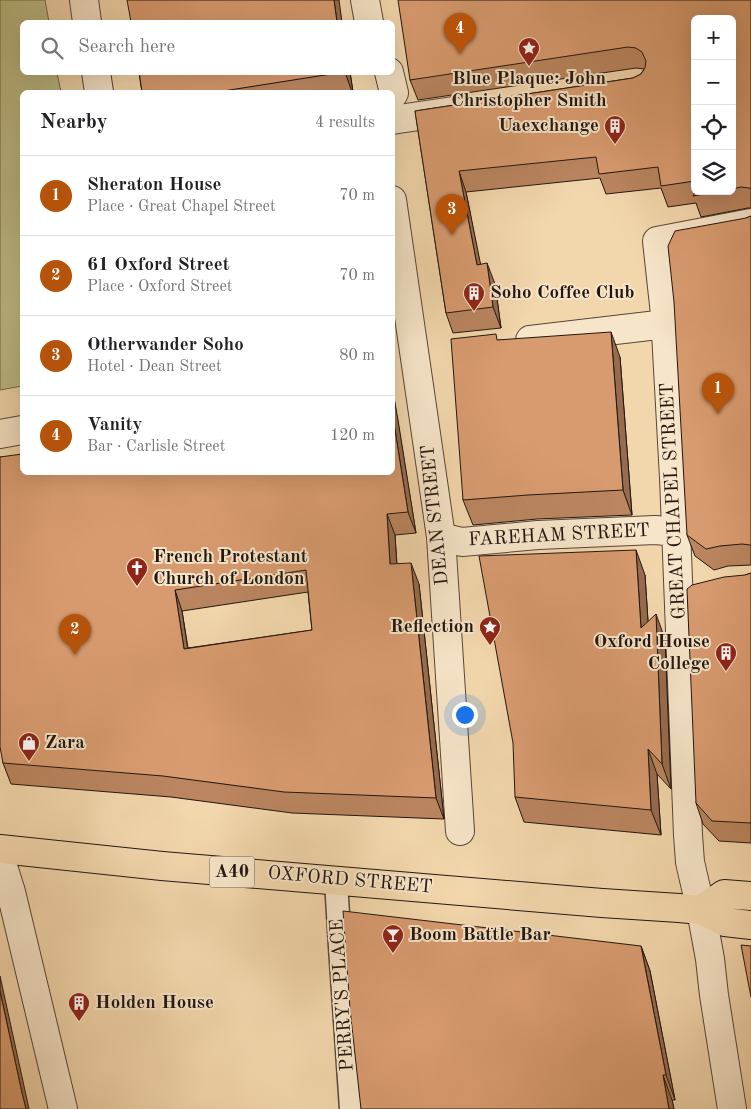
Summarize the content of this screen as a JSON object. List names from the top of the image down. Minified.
{"streets":{"main road":["A40","OXFORD STREET"],"street":["GREAT CHAPEL STREET","DEAN STREET","FAREHAM STREET"],"lane":["PERRY'S PLACE"]},"crossings":[["GREAT CHAPEL STREET","FAREHAM STREET"],["GREAT CHAPEL STREET","OXFORD STREET"],["DEAN STREET","FAREHAM STREET"],["OXFORD STREET","PERRY'S PLACE"]],"places":{"place":["Blue Plaque: John Christopher Smith","Reflection"],"building":["Uaexchange","Soho Coffee Club","Oxford House College","Holden House"],"church":["French Protestant Church of London"],"shop":["Zara"],"bar":["Boom Battle Bar"]},"page":{"pins":["4","3","1","2"],"map_buttons":["+","−"],"search":"Search here","heading":["Nearby","4 results"],"list":[{"mark":"1","name":"Sheraton House","note":"Place · Great Chapel Street","value":"70 m"},{"mark":"2","name":"61 Oxford Street","note":"Place · Oxford Street","value":"70 m"},{"mark":"3","name":"Otherwander Soho","note":"Hotel · Dean Street","value":"80 m"},{"mark":"4","name":"Vanity","note":"Bar · Carlisle Street","value":"120 m"}]}}
